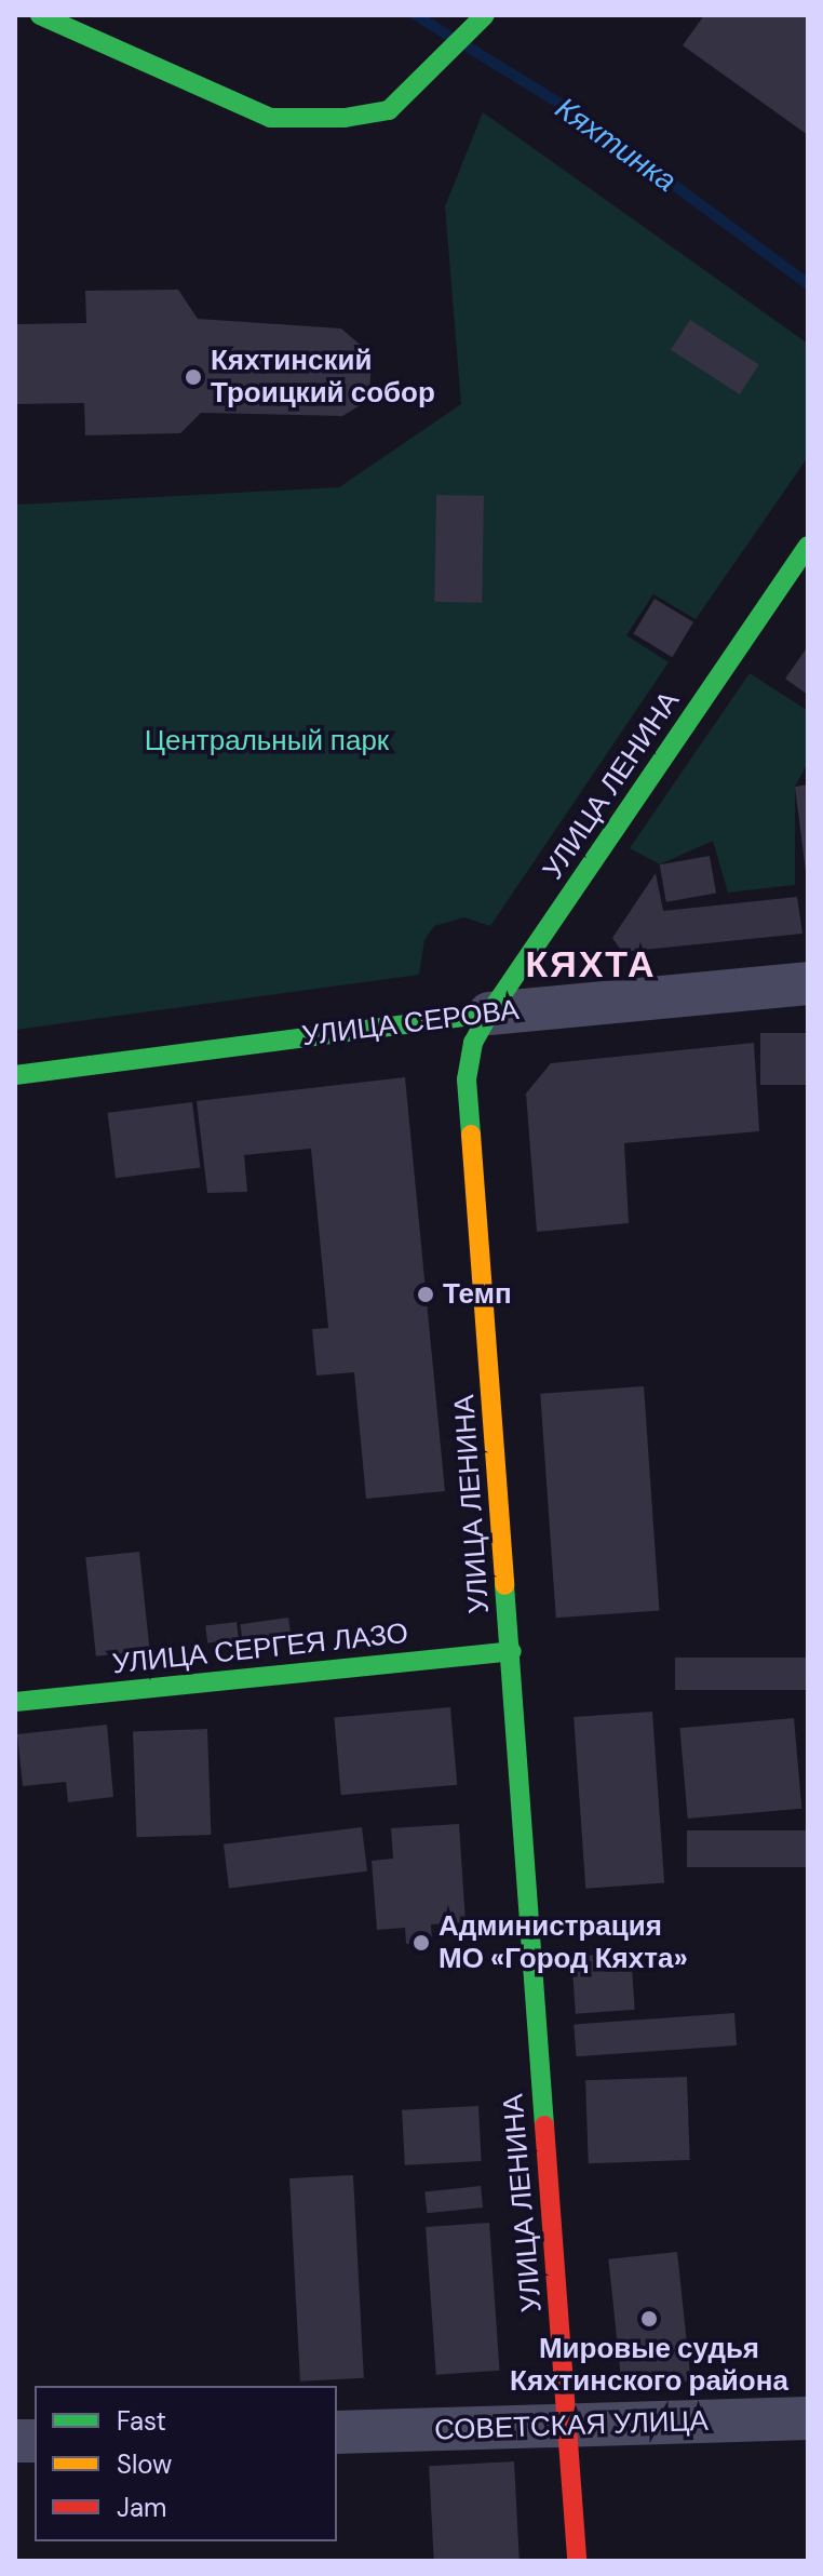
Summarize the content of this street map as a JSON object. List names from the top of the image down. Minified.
{"streets":{"street":["УЛИЦА ЛЕНИНА","УЛИЦА СЕРОВА","УЛИЦА СЕРГЕЯ ЛАЗО","СОВЕТСКАЯ УЛИЦА"]},"crossings":[["УЛИЦА ЛЕНИНА","УЛИЦА СЕРОВА"],["УЛИЦА ЛЕНИНА","УЛИЦА СЕРГЕЯ ЛАЗО"],["УЛИЦА ЛЕНИНА","СОВЕТСКАЯ УЛИЦА"]],"districts":["КЯХТА"],"water":["Кяхтинка"],"parks":["Центральный парк"],"places":["Кяхтинский Троицкий собор","Темп","Администрация МО «Город Кяхта»","Мировые судья Кяхтинского района"],"legend":["Fast","Slow","Jam"]}
